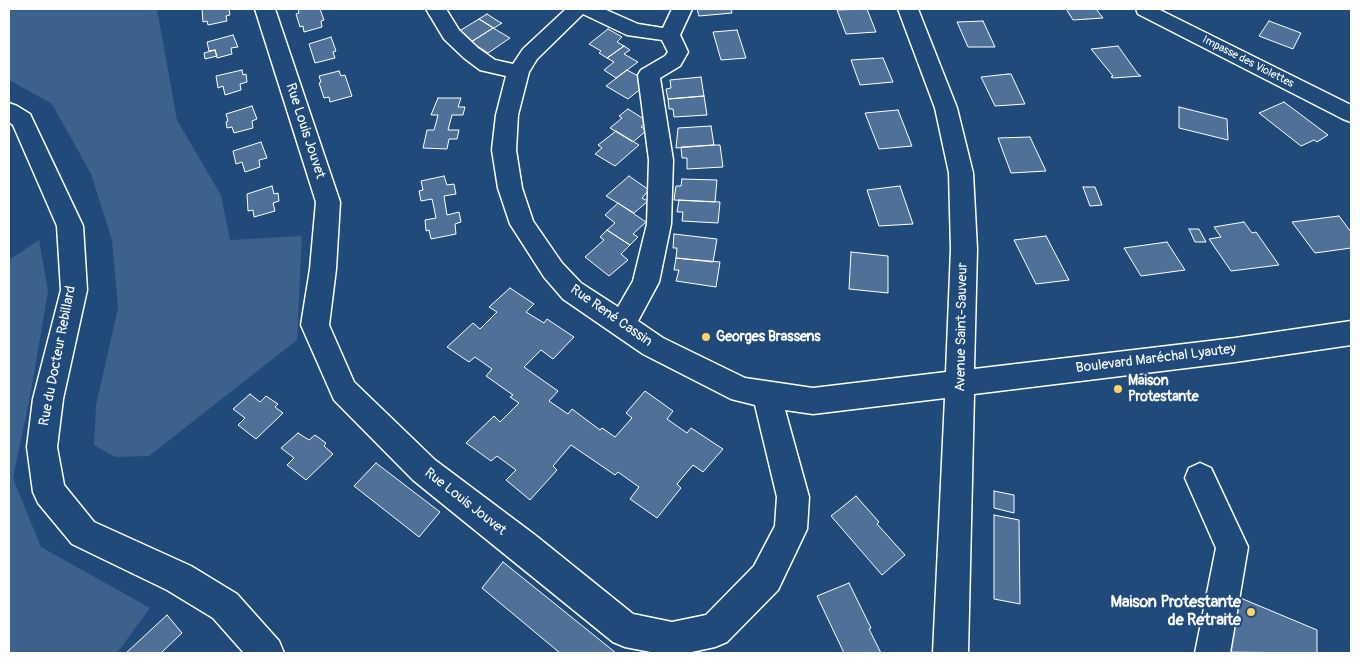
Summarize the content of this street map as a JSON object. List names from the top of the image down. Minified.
{"streets":{"street":["Impasse des Violettes","Rue Louis Jouvet","Rue René Cassin","Avenue Saint-Sauveur","Rue du Docteur Rebillard","Boulevard Maréchal Lyautey"]},"crossings":[["Rue Louis Jouvet","Rue René Cassin"],["Rue René Cassin","Avenue Saint-Sauveur"],["Rue René Cassin","Boulevard Maréchal Lyautey"],["Avenue Saint-Sauveur","Boulevard Maréchal Lyautey"]],"places":["Georges Brassens","Maison Protestante","Maison Protestante de Retraite"]}
